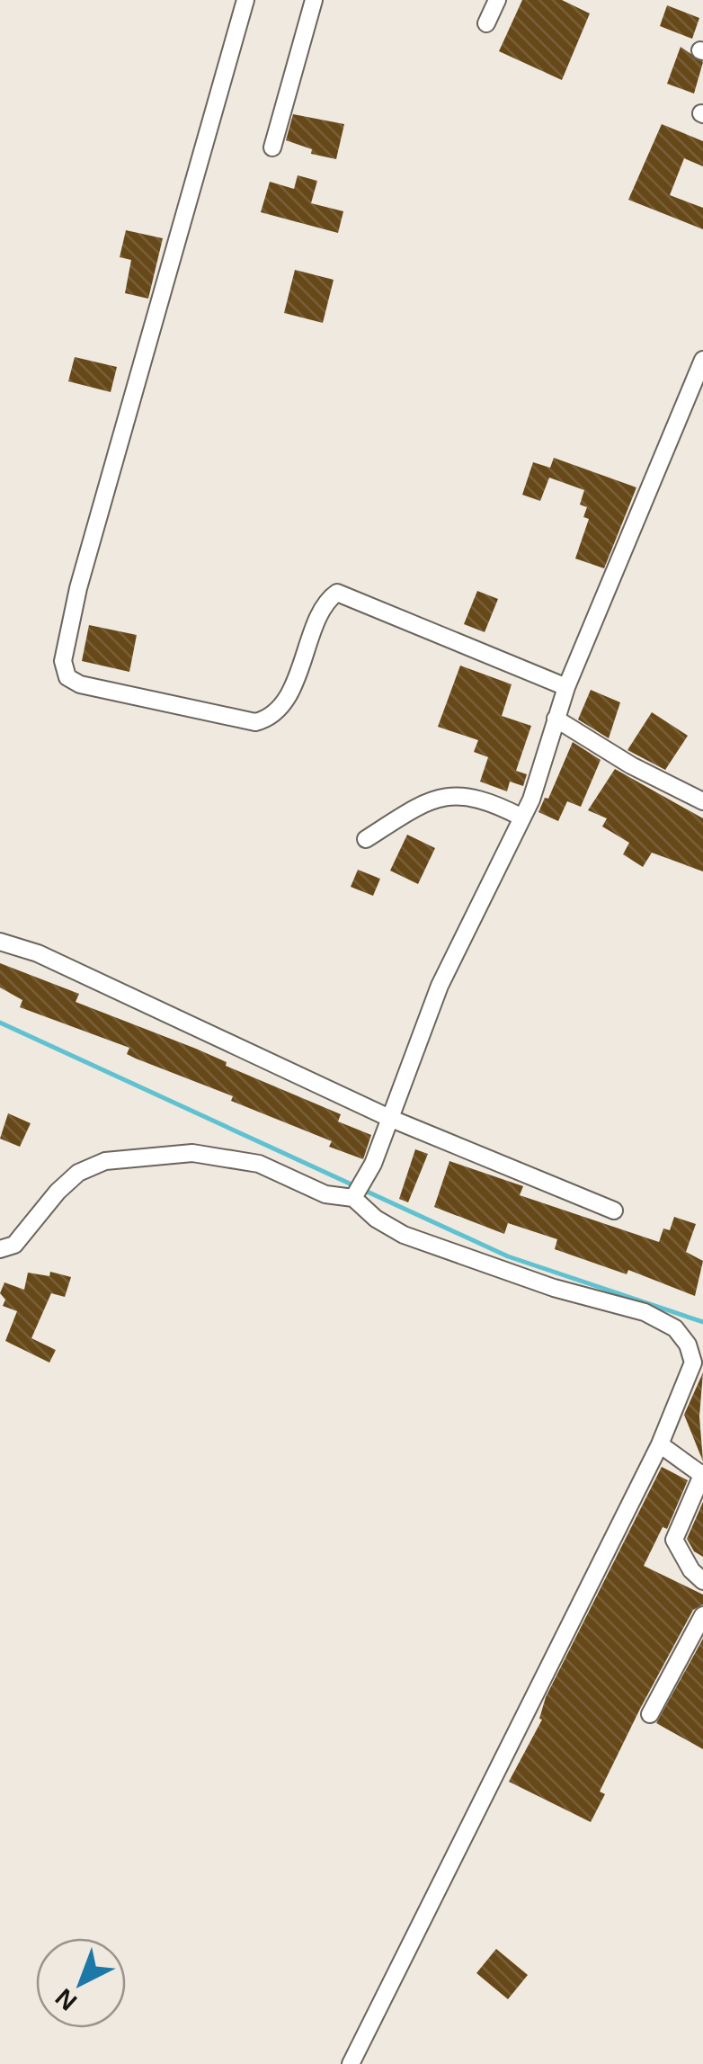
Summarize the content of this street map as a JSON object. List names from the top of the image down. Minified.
{"north":"bottom left"}
